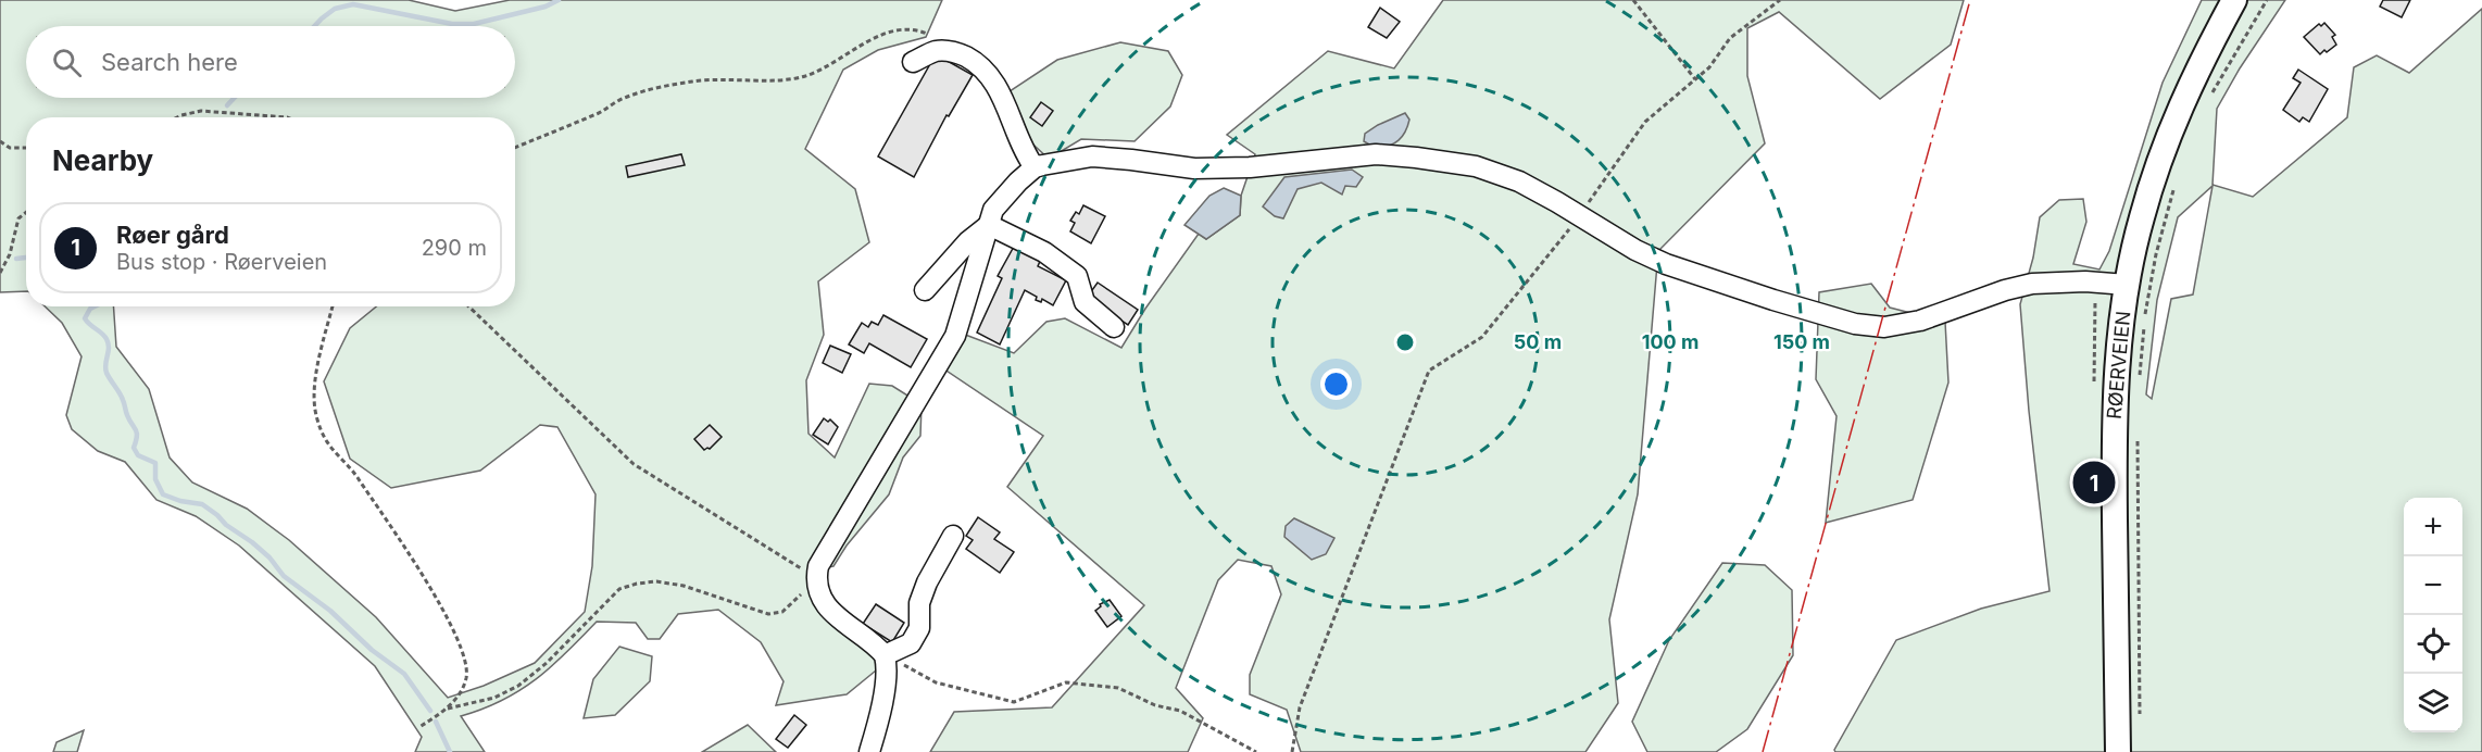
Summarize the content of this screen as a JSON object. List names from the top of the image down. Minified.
{"streets":{"main road":["RØERVEIEN"]},"page":{"search":"Search here","heading":"Nearby","list":[{"mark":"1","name":"Røer gård","note":"Bus stop · Røerveien","value":"290 m"}],"pins":"1","map_buttons":["+","−"]},"rings":["50 m","100 m","150 m"]}
